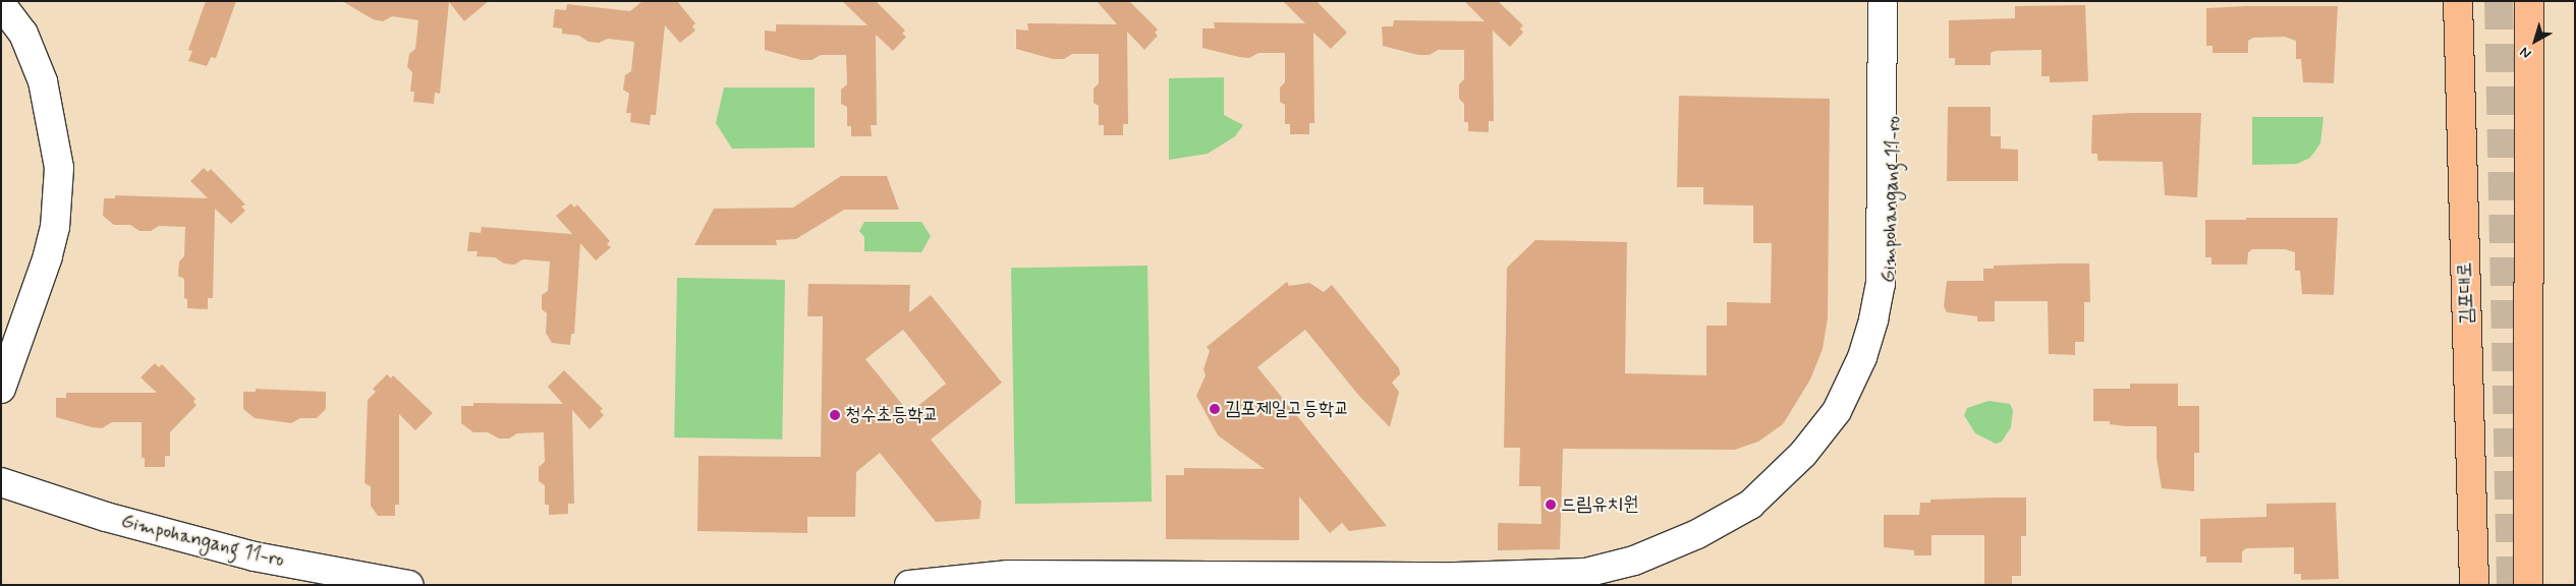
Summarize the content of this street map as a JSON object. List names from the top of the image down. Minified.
{"streets":{"main road":["김포대로"],"street":["Gimpohangang 11-ro"]},"places":["김포제일고등학교","청수초등학교","드림유치원"],"north":"bottom left"}
